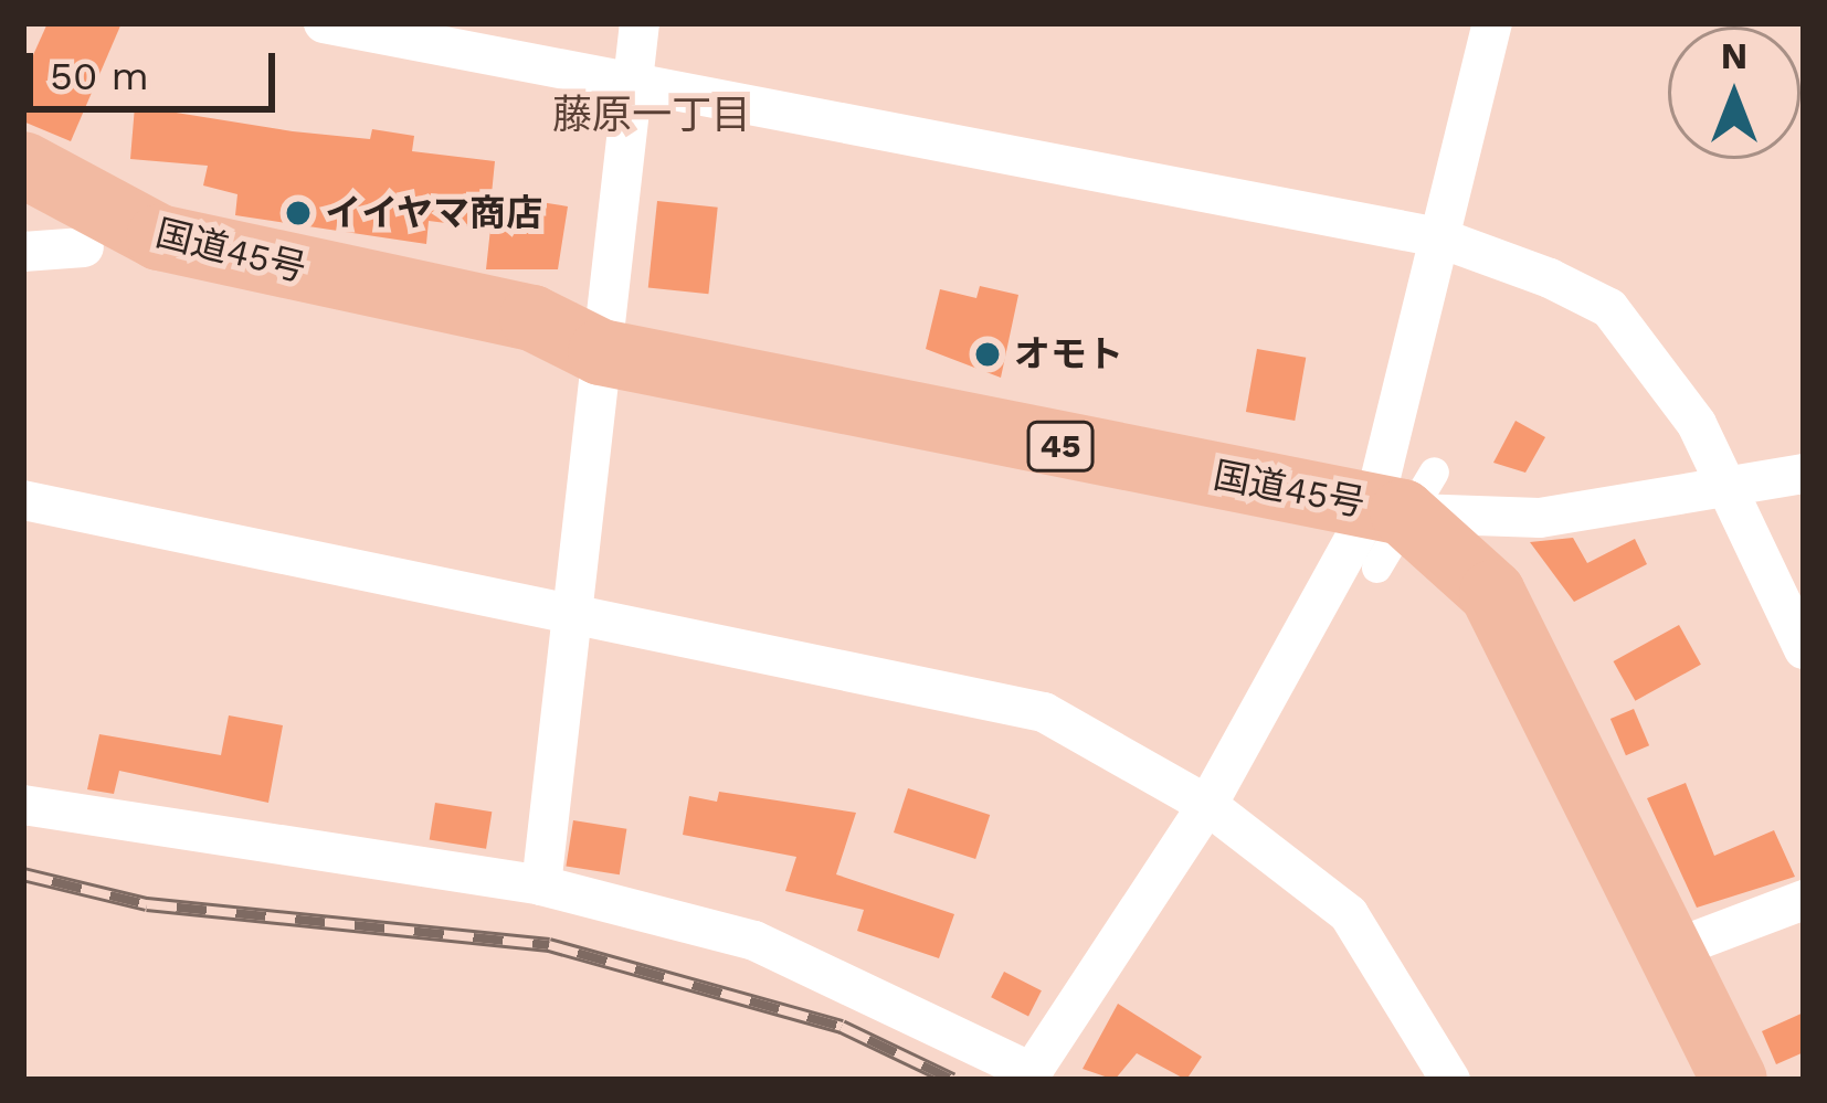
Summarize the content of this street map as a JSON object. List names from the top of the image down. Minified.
{"streets":{"highway":["国道45号","45"]},"districts":["藤原一丁目"],"places":["イイヤマ商店","オモト"],"scale_bar":"50 m","north":"top"}
